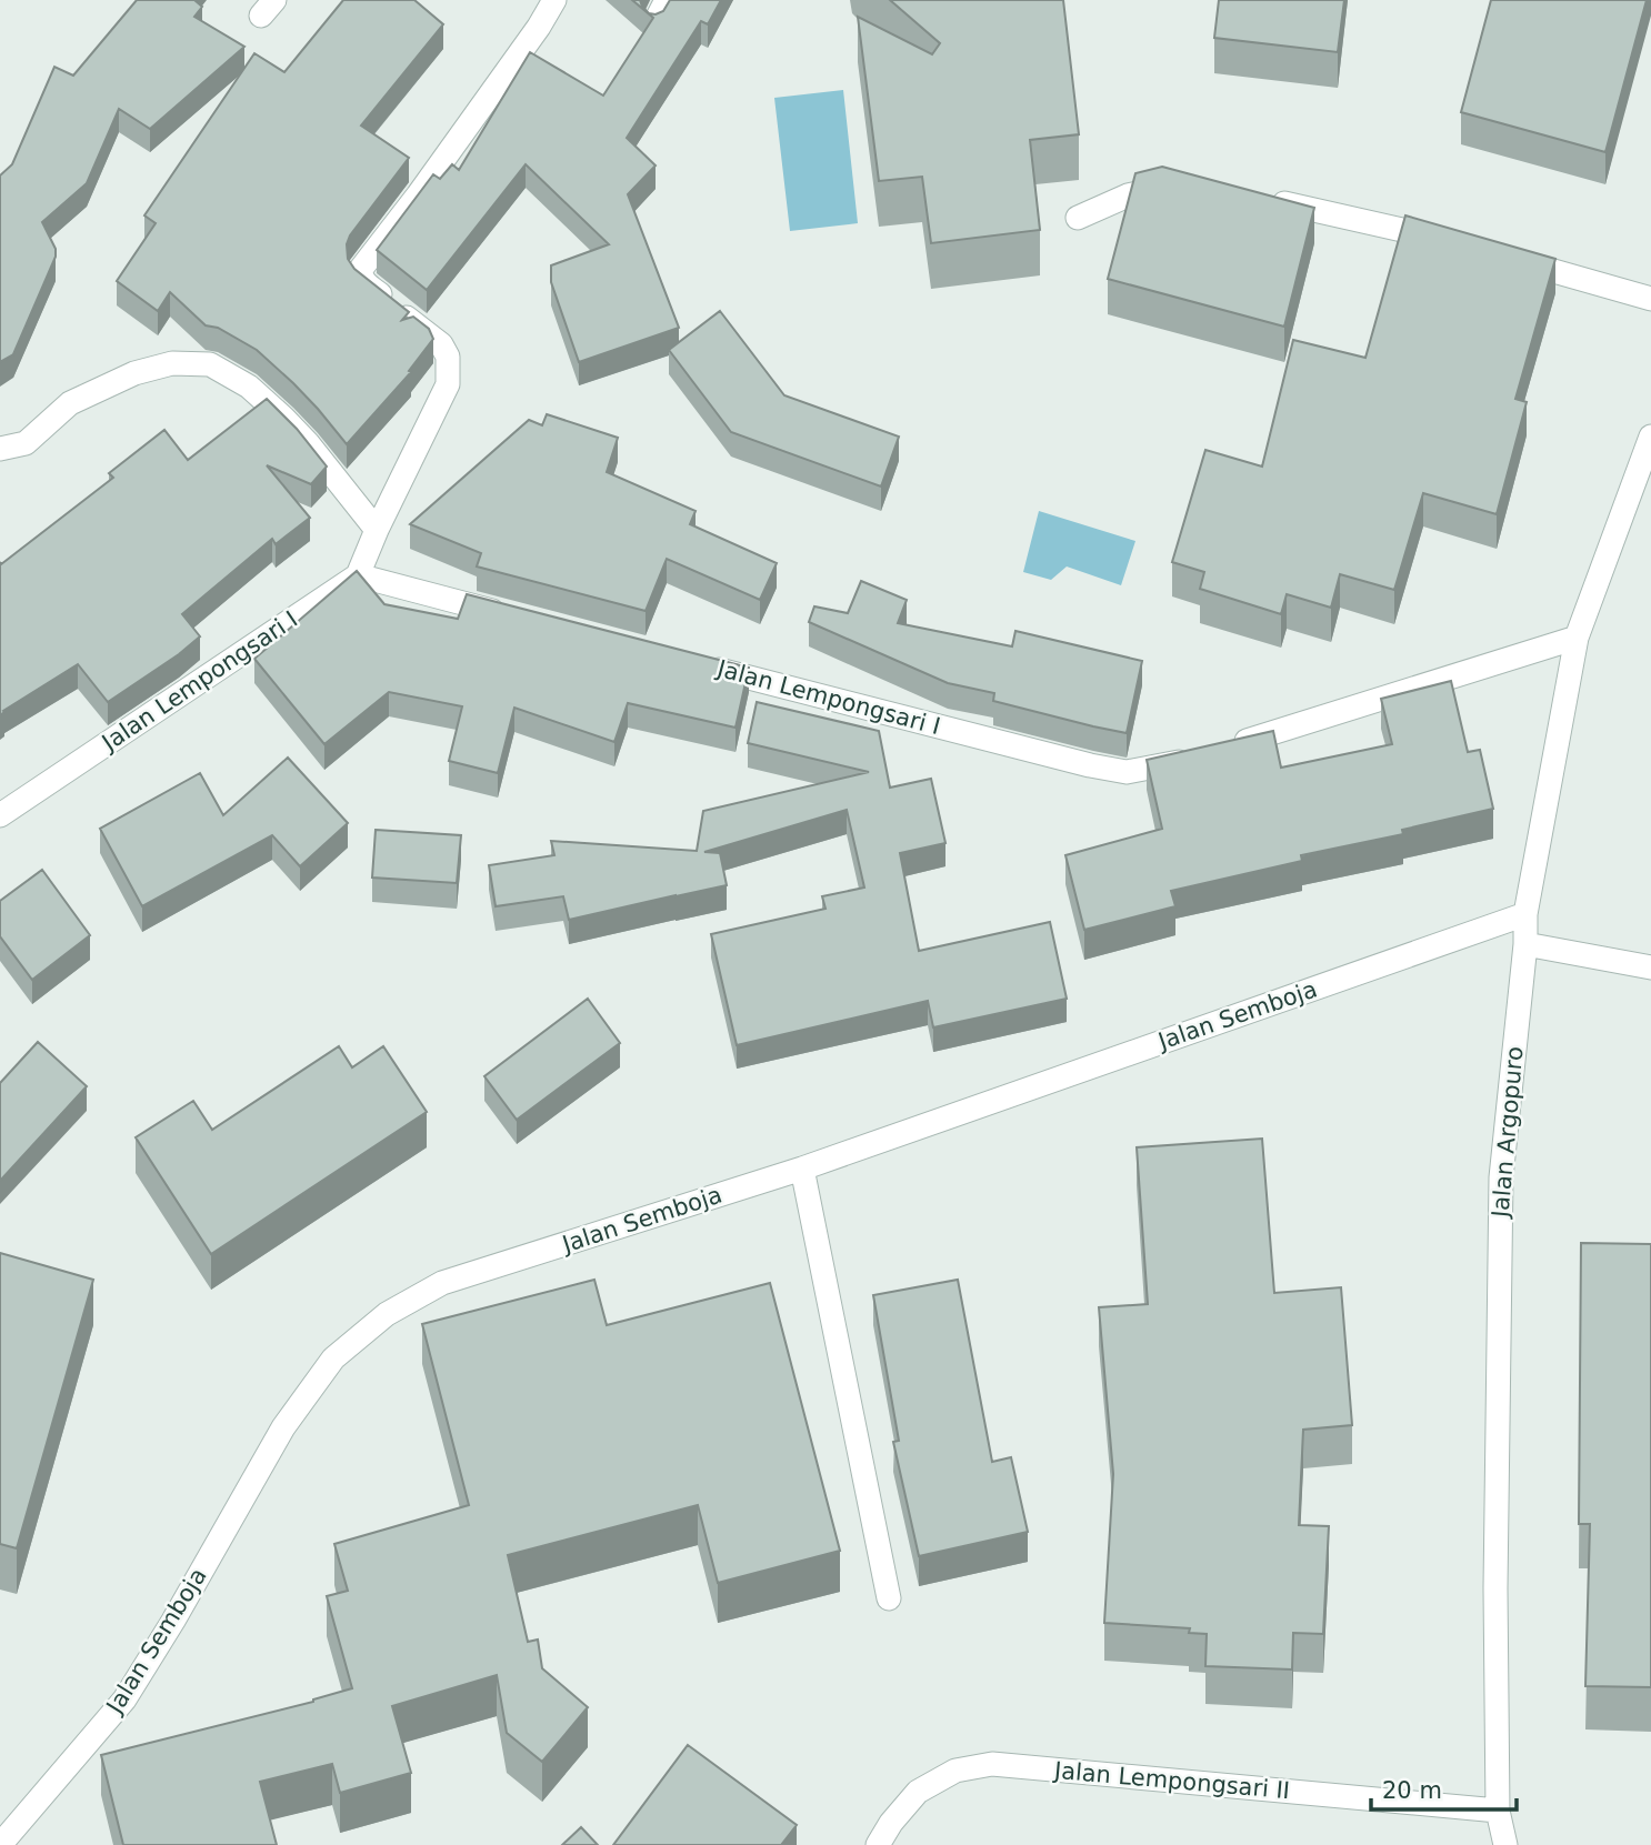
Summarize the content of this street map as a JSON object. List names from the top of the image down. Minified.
{"streets":{"street":["Jalan Lempongsari I","Jalan Semboja","Jalan Argopuro","Jalan Lempongsari II"]},"crossings":[["Jalan Semboja","Jalan Argopuro"],["Jalan Argopuro","Jalan Lempongsari II"]],"scale_bar":"20 m"}
